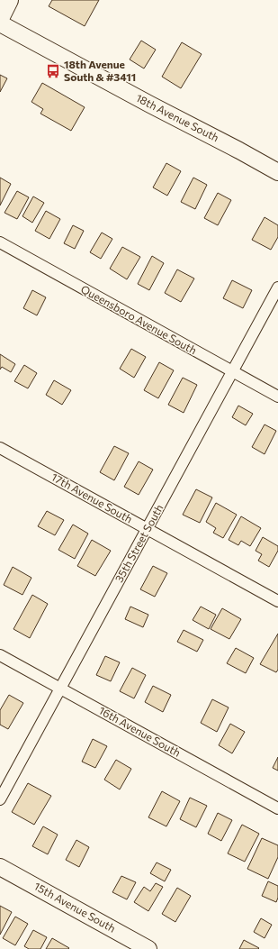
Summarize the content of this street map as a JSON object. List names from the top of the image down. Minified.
{"streets":{"street":["18th Avenue South","Queensboro Avenue South","17th Avenue South","35th Street South","16th Avenue South","15th Avenue South"]},"crossings":[["Queensboro Avenue South","35th Street South"],["17th Avenue South","35th Street South"],["35th Street South","16th Avenue South"]],"places":{"bus stop":["18th Avenue South & #3411"]}}
